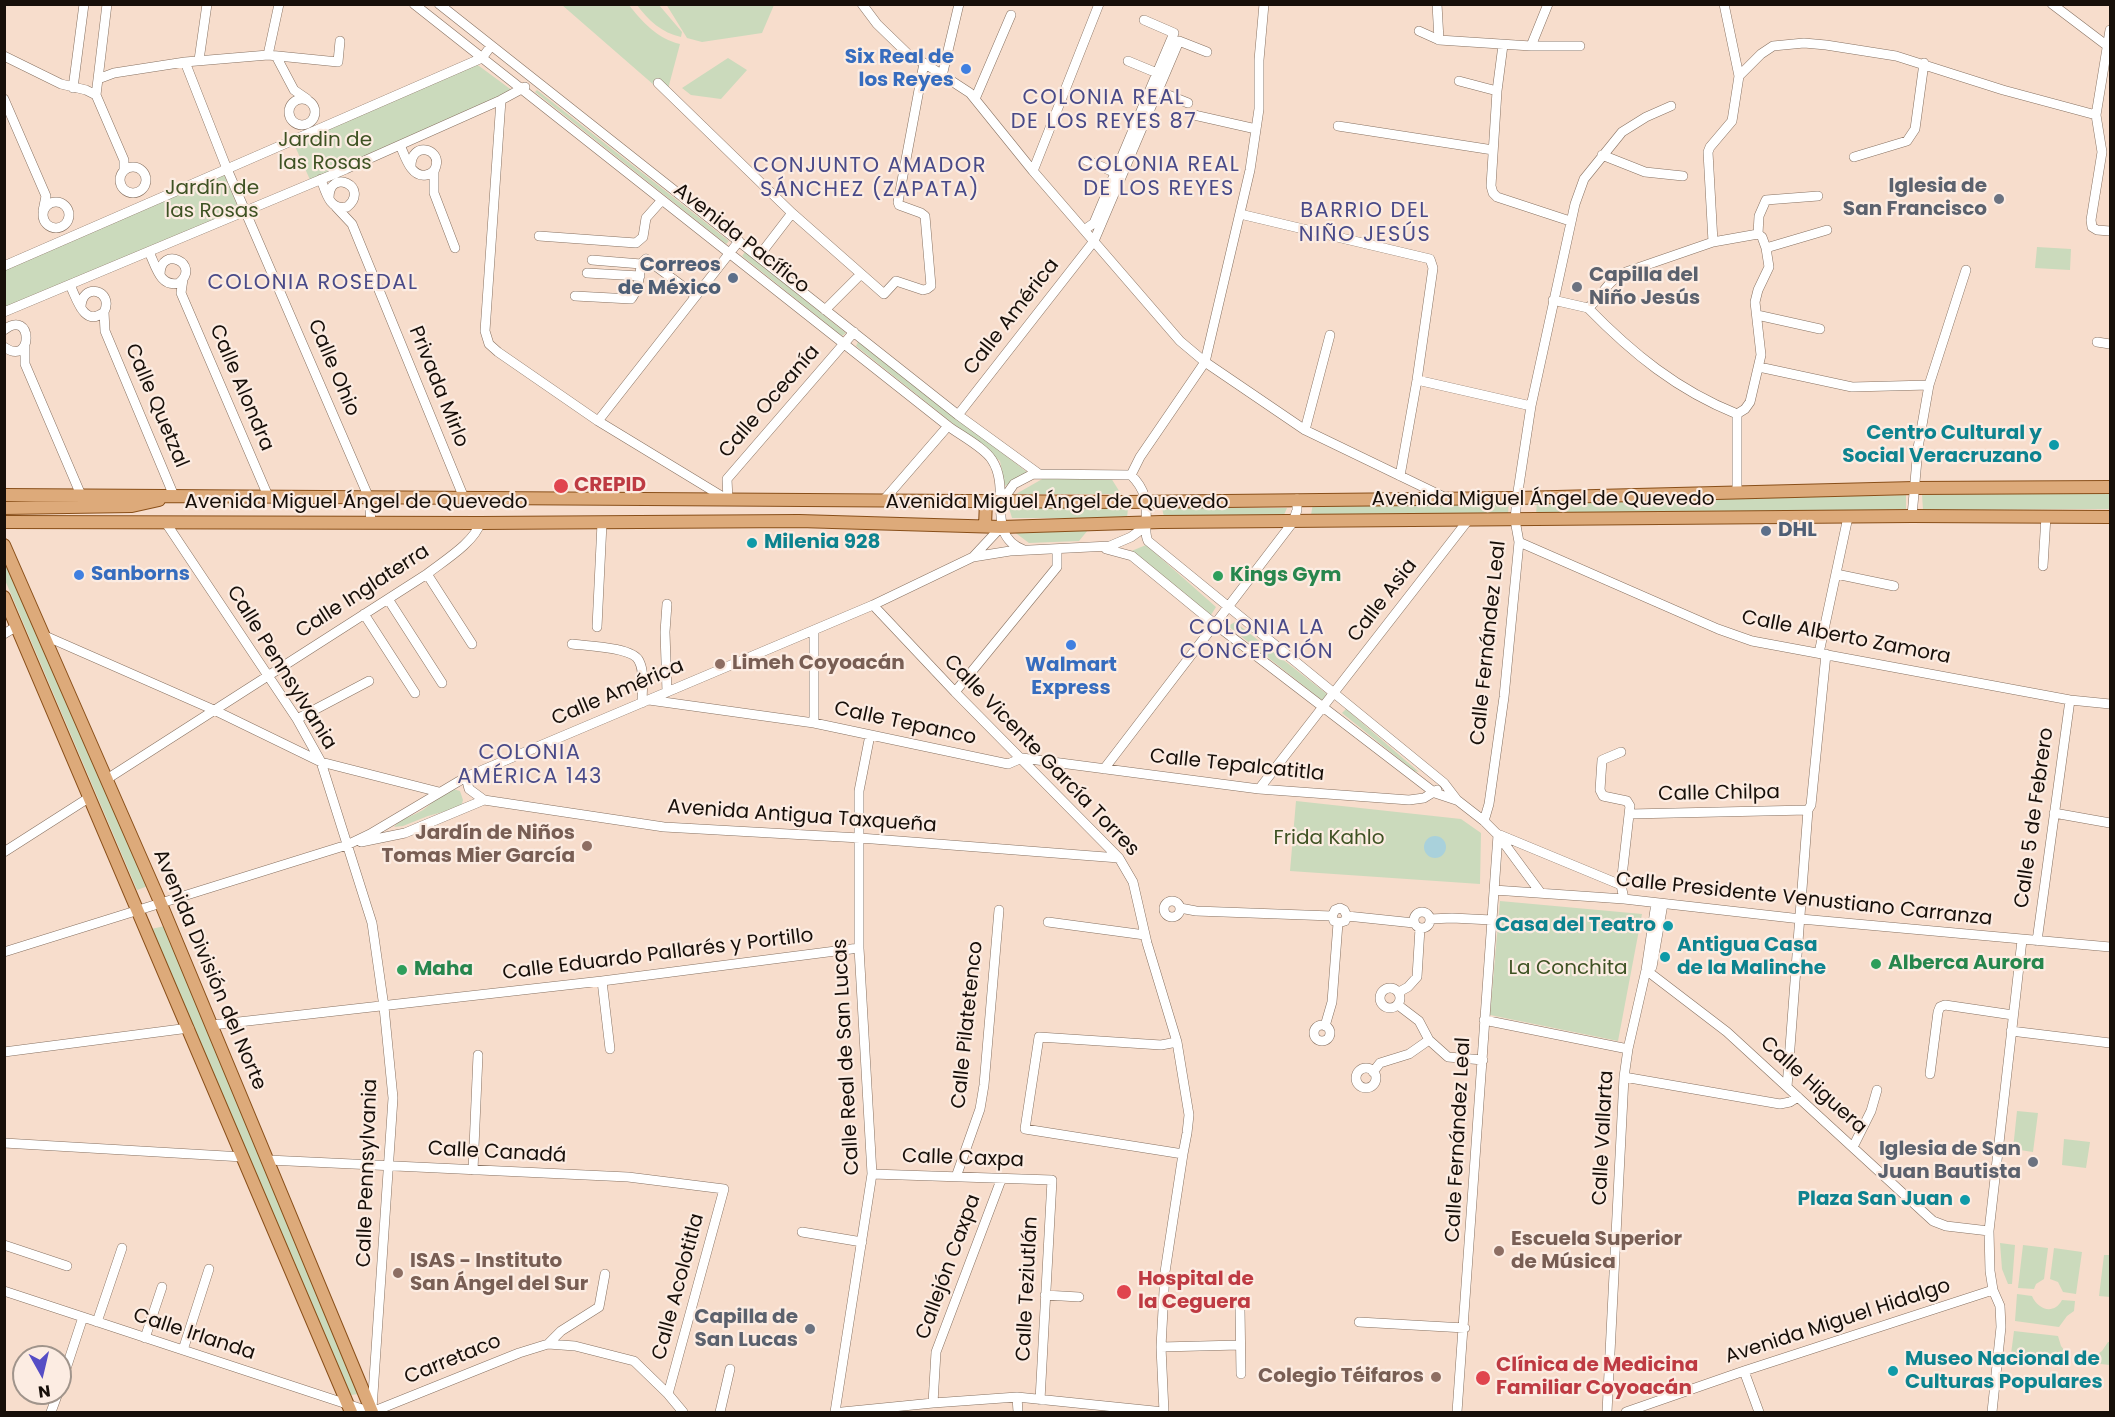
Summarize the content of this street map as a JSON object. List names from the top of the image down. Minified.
{"streets":{"main road":["Avenida Miguel Ángel de Quevedo","Avenida División del Norte"],"street":["Avenida Pacífico","Calle América","Calle Ohio","Privada Mirlo","Calle Alondra","Calle Oceanía","Calle Quetzal","Calle Inglaterra","Calle Asia","Calle Alberto Zamora","Calle Fernández Leal","Calle Pennsylvania","Calle Tepanco","Calle Vicente García Torres","Calle Tepalcatitla","Calle Chilpa","Avenida Antigua Taxqueña","Calle 5 de Febrero","Calle Presidente Venustiano Carranza","Calle Eduardo Pallarés y Portillo","Calle Pilatetenco","Calle Real de San Lucas","Calle Higuera","Calle Vallarta","Calle Canadá","Calle Caxpa","Callejón Caxpa","Calle Acolotitla","Calle Teziutlán","Avenida Miguel Hidalgo","Calle Irlanda","Carretaco"]},"crossings":[["Avenida Pacífico","Calle América"],["Avenida Pacífico","Calle Oceanía"],["Avenida Pacífico","Avenida Miguel Ángel de Quevedo"],["Calle América","Avenida Miguel Ángel de Quevedo"],["Calle América","Calle Pennsylvania"],["Calle América","Calle Tepanco"],["Calle América","Calle Vicente García Torres"],["Calle América","Avenida División del Norte"],["Calle Ohio","Avenida Miguel Ángel de Quevedo"],["Privada Mirlo","Avenida Miguel Ángel de Quevedo"],["Calle Alondra","Avenida Miguel Ángel de Quevedo"],["Calle Oceanía","Avenida Miguel Ángel de Quevedo"],["Calle Quetzal","Avenida Miguel Ángel de Quevedo"],["Avenida Miguel Ángel de Quevedo","Calle Inglaterra"],["Avenida Miguel Ángel de Quevedo","Calle Asia"],["Avenida Miguel Ángel de Quevedo","Calle Fernández Leal"],["Avenida Miguel Ángel de Quevedo","Calle Pennsylvania"],["Calle Inglaterra","Calle Pennsylvania"],["Calle Inglaterra","Avenida División del Norte"],["Calle Asia","Calle Tepalcatitla"],["Calle Alberto Zamora","Calle Fernández Leal"],["Calle Alberto Zamora","Calle 5 de Febrero"],["Calle Fernández Leal","Calle Presidente Venustiano Carranza"],["Calle Pennsylvania","Calle Eduardo Pallarés y Portillo"],["Calle Pennsylvania","Avenida División del Norte"],["Calle Pennsylvania","Calle Canadá"],["Calle Pennsylvania","Calle Irlanda"],["Calle Pennsylvania","Carretaco"],["Calle Tepanco","Calle Vicente García Torres"],["Calle Tepanco","Calle Tepalcatitla"],["Calle Tepanco","Calle Real de San Lucas"],["Calle Vicente García Torres","Calle Tepalcatitla"],["Calle Vicente García Torres","Avenida Antigua Taxqueña"],["Avenida Antigua Taxqueña","Calle Real de San Lucas"],["Calle 5 de Febrero","Calle Presidente Venustiano Carranza"],["Calle Presidente Venustiano Carranza","Calle Vallarta"],["Calle Eduardo Pallarés y Portillo","Avenida División del Norte"],["Calle Eduardo Pallarés y Portillo","Calle Real de San Lucas"],["Avenida División del Norte","Calle Canadá"],["Avenida División del Norte","Calle Irlanda"],["Avenida División del Norte","Carretaco"],["Calle Pilatetenco","Calle Caxpa"],["Calle Real de San Lucas","Calle Caxpa"],["Calle Higuera","Calle Vallarta"],["Calle Canadá","Calle Acolotitla"],["Calle Caxpa","Callejón Caxpa"],["Calle Caxpa","Calle Teziutlán"],["Calle Irlanda","Carretaco"]],"districts":["COLONIA REAL DE LOS REYES 87","COLONIA REAL DE LOS REYES","CONJUNTO AMADOR SÁNCHEZ (ZAPATA)","BARRIO DEL NIÑO JESÚS","COLONIA ROSEDAL","COLONIA LA CONCEPCIÓN","COLONIA AMÉRICA 143"],"parks":["Jardin de las Rosas","Jardín de las Rosas","Frida Kahlo","La Conchita"],"places":["Six Real de los Reyes","Iglesia de San Francisco","Correos de México","Capilla del Niño Jesús","Centro Cultural y Social Veracruzano","CREPID","DHL","Milenia 928","Sanborns","Kings Gym","Walmart Express","Limeh Coyoacán","Jardín de Niños Tomas Mier García","Casa del Teatro","Antigua Casa de la Malinche","Alberca Aurora","Maha","Iglesia de San Juan Bautista","Plaza San Juan","Escuela Superior de Música","ISAS - Instituto San Ángel del Sur","Hospital de la Ceguera","Capilla de San Lucas","Museo Nacional de Culturas Populares","Colegio Téifaros","Clínica de Medicina Familiar Coyoacán"],"north":"bottom"}
